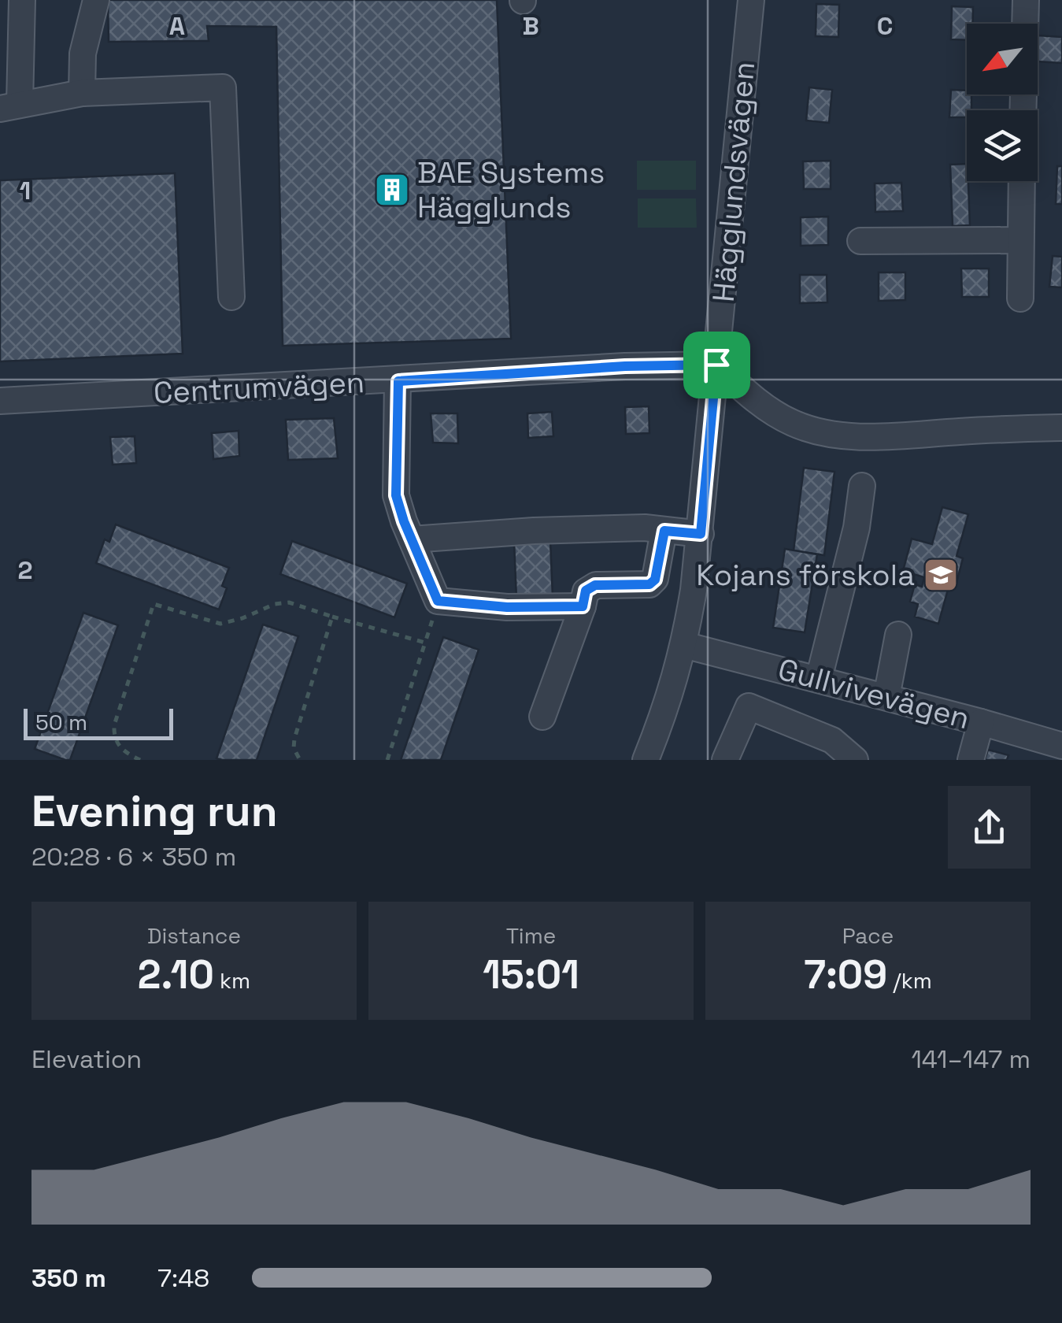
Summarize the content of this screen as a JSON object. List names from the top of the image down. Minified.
{"streets":{"street":["Hägglundsvägen","Centrumvägen","Gullvivevägen"]},"crossings":[["Hägglundsvägen","Centrumvägen"],["Hägglundsvägen","Gullvivevägen"]],"places":{"building":["BAE Systems Hägglunds"],"school or university":["Kojans förskola"]},"scale_bar":"50 m","north":"bottom left","page":{"scale":"50 m","heading":["Evening run","20:28 · 6 × 350 m"],"stats":[["Distance","2.10 km"],["Time","15:01"],["Pace","7:09 /km"]],"chart":["Elevation","141–147 m"],"list":[{"name":"350 m","note":"7:48"}]},"grid":{"columns":["A","B","C"],"rows":["1","2"]}}
